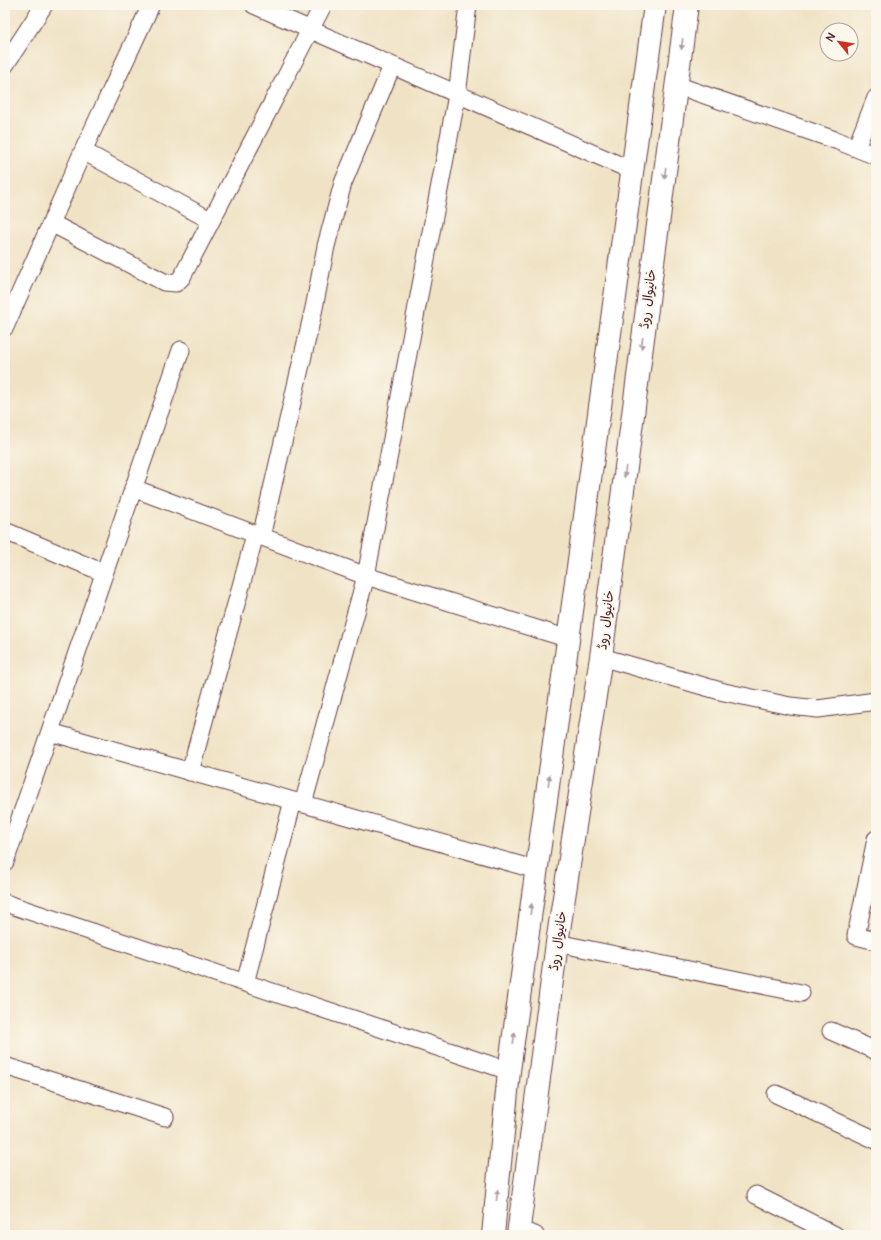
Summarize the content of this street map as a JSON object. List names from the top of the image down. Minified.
{"streets":{"main road":["خانیوال روڈ"]},"north":"top left"}
